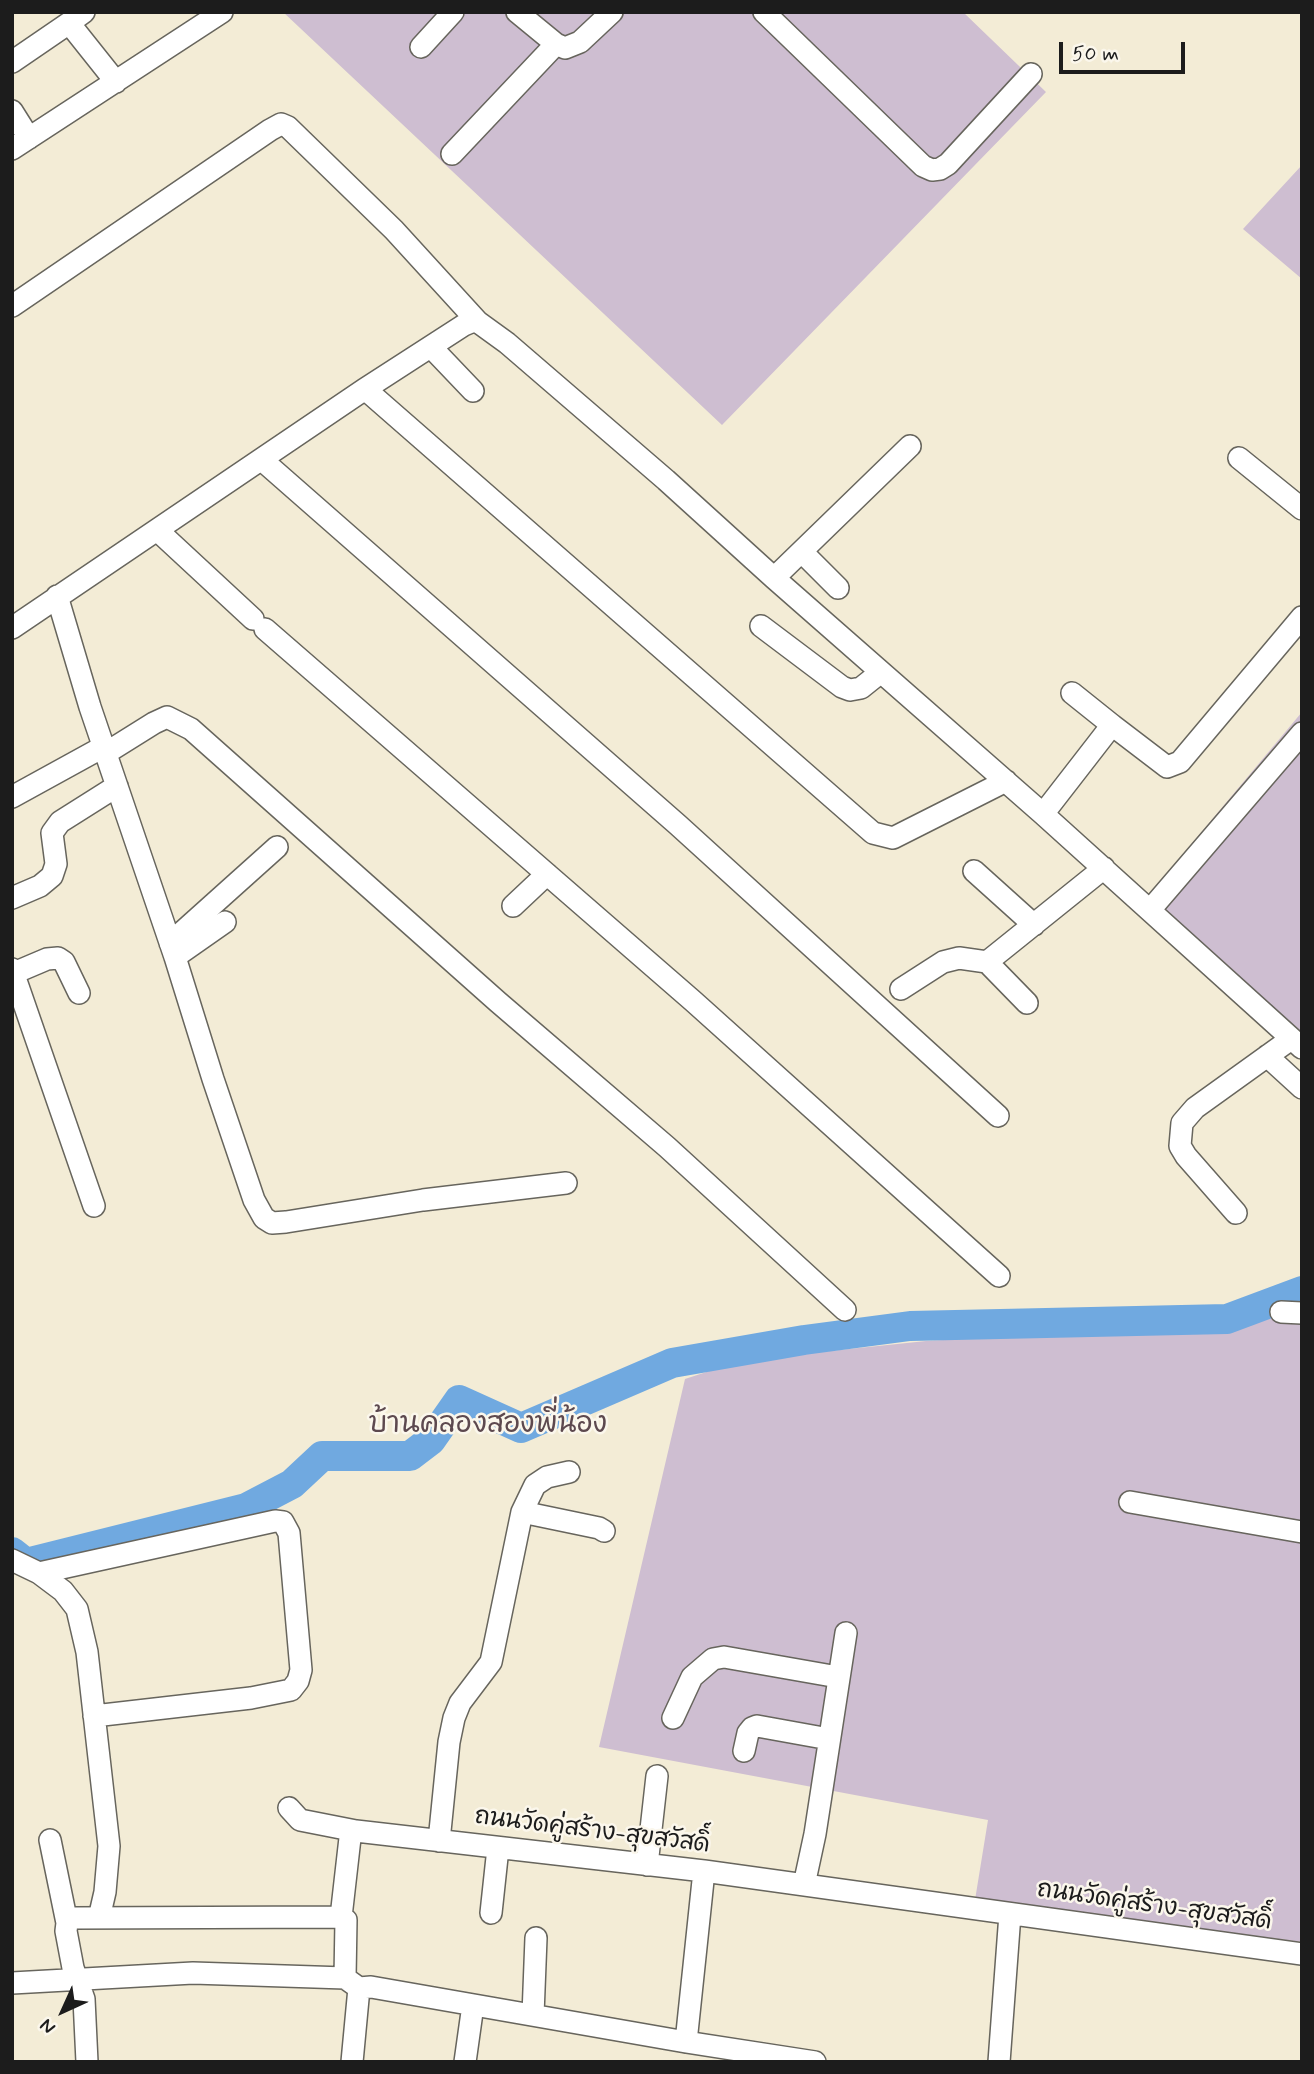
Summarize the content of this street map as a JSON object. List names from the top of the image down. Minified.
{"streets":{"street":["ถนนวัดคู่สร้าง-สุขสวัสดิ์"]},"districts":["บ้านคลองสองพี่น้อง"],"scale_bar":"50 m","north":"bottom left"}
